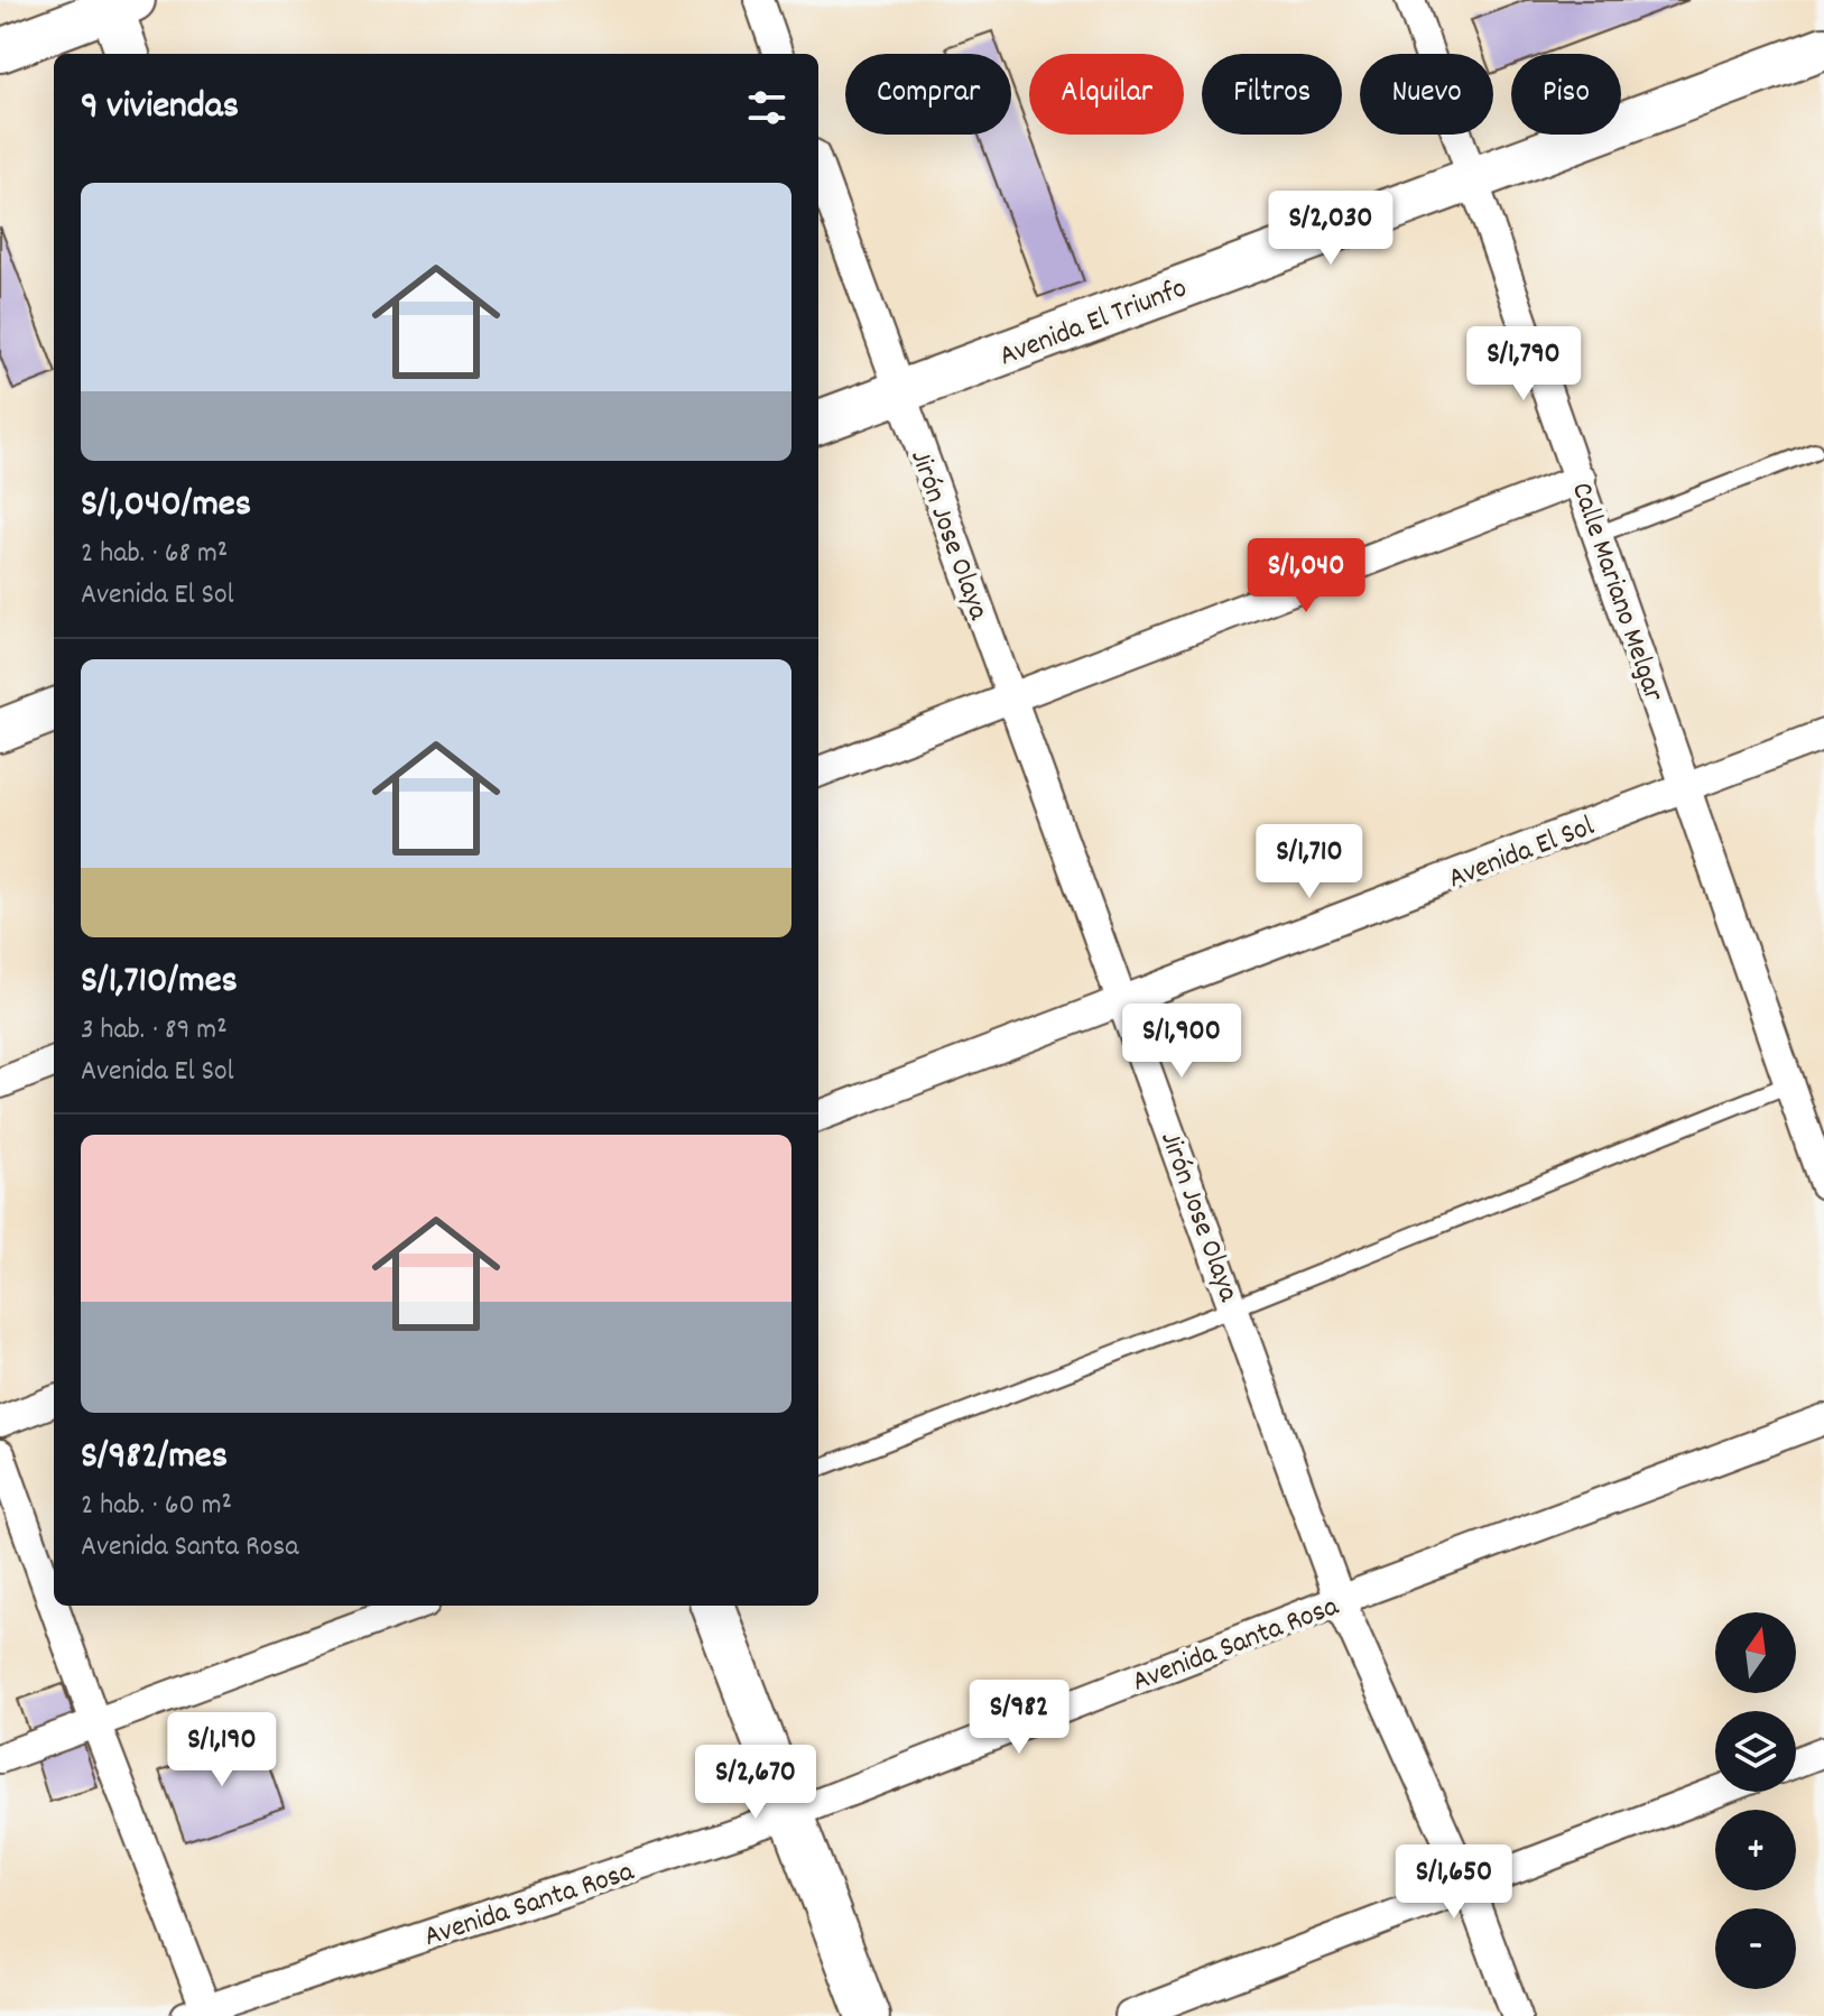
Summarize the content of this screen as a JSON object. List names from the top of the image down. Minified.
{"streets":{"street":["Avenida El Triunfo","Jirón Jose Olaya","Calle Mariano Melgar","Avenida El Sol","Avenida Santa Rosa"]},"crossings":[["Avenida El Triunfo","Jirón Jose Olaya"],["Avenida El Triunfo","Calle Mariano Melgar"],["Jirón Jose Olaya","Avenida El Sol"],["Jirón Jose Olaya","Avenida Santa Rosa"],["Calle Mariano Melgar","Avenida El Sol"]],"north":"top","page":{"chip":["Comprar","Alquilar","Filtros","Nuevo","Piso"],"heading":"9 viviendas","list":[{"name":"S/1,040/mes","note":"2 hab. · 68 m² · Avenida El Sol"},{"name":"S/1,710/mes","note":"3 hab. · 89 m² · Avenida El Sol"},{"name":"S/982/mes","note":"2 hab. · 60 m² · Avenida Santa Rosa"}],"price":["S/2,030","S/1,790","S/1,040","S/1,710","S/1,900","S/982","S/1,190","S/2,670","S/1,650"],"map_buttons":["+","−"]}}
